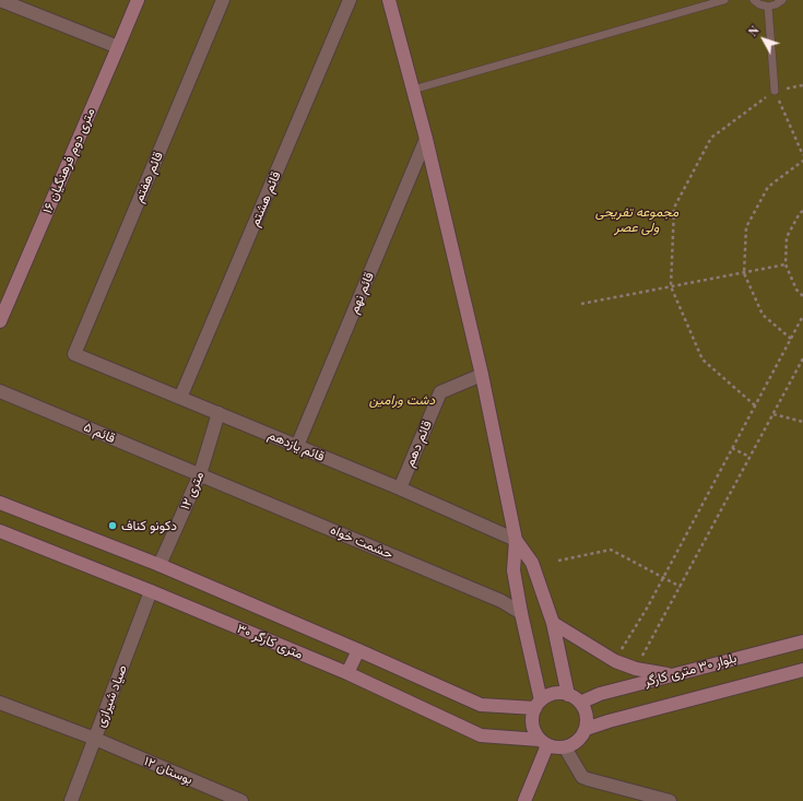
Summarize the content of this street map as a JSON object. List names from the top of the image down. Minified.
{"streets":{"main road":["۱۶ متری دوم فرهنگیان","۳۰ متری کارگر","بلوار ۳۰ متری کارگر"],"street":["قائم هفتم","قائم هشتم","قائم نهم","قائم ۵","قائم دهم","قائم یازدهم","۱۲ متری","حشمت خواه","صیاد شیرازی","بوستان ۱۲"]},"crossings":[["قائم هفتم","قائم یازدهم"],["قائم هشتم","قائم یازدهم"],["قائم نهم","قائم یازدهم"],["قائم ۵","۱۲ متری"],["قائم ۵","حشمت خواه"],["قائم دهم","قائم یازدهم"],["قائم یازدهم","۱۲ متری"],["۱۲ متری","حشمت خواه"],["۱۲ متری","۳۰ متری کارگر"],["۳۰ متری کارگر","بلوار ۳۰ متری کارگر"],["۳۰ متری کارگر","صیاد شیرازی"],["صیاد شیرازی","بوستان ۱۲"]],"parks":["مجموعه تفریحی ولی عصر","دشت ورامین"],"places":["دکونو کناف"],"north":"top left"}
